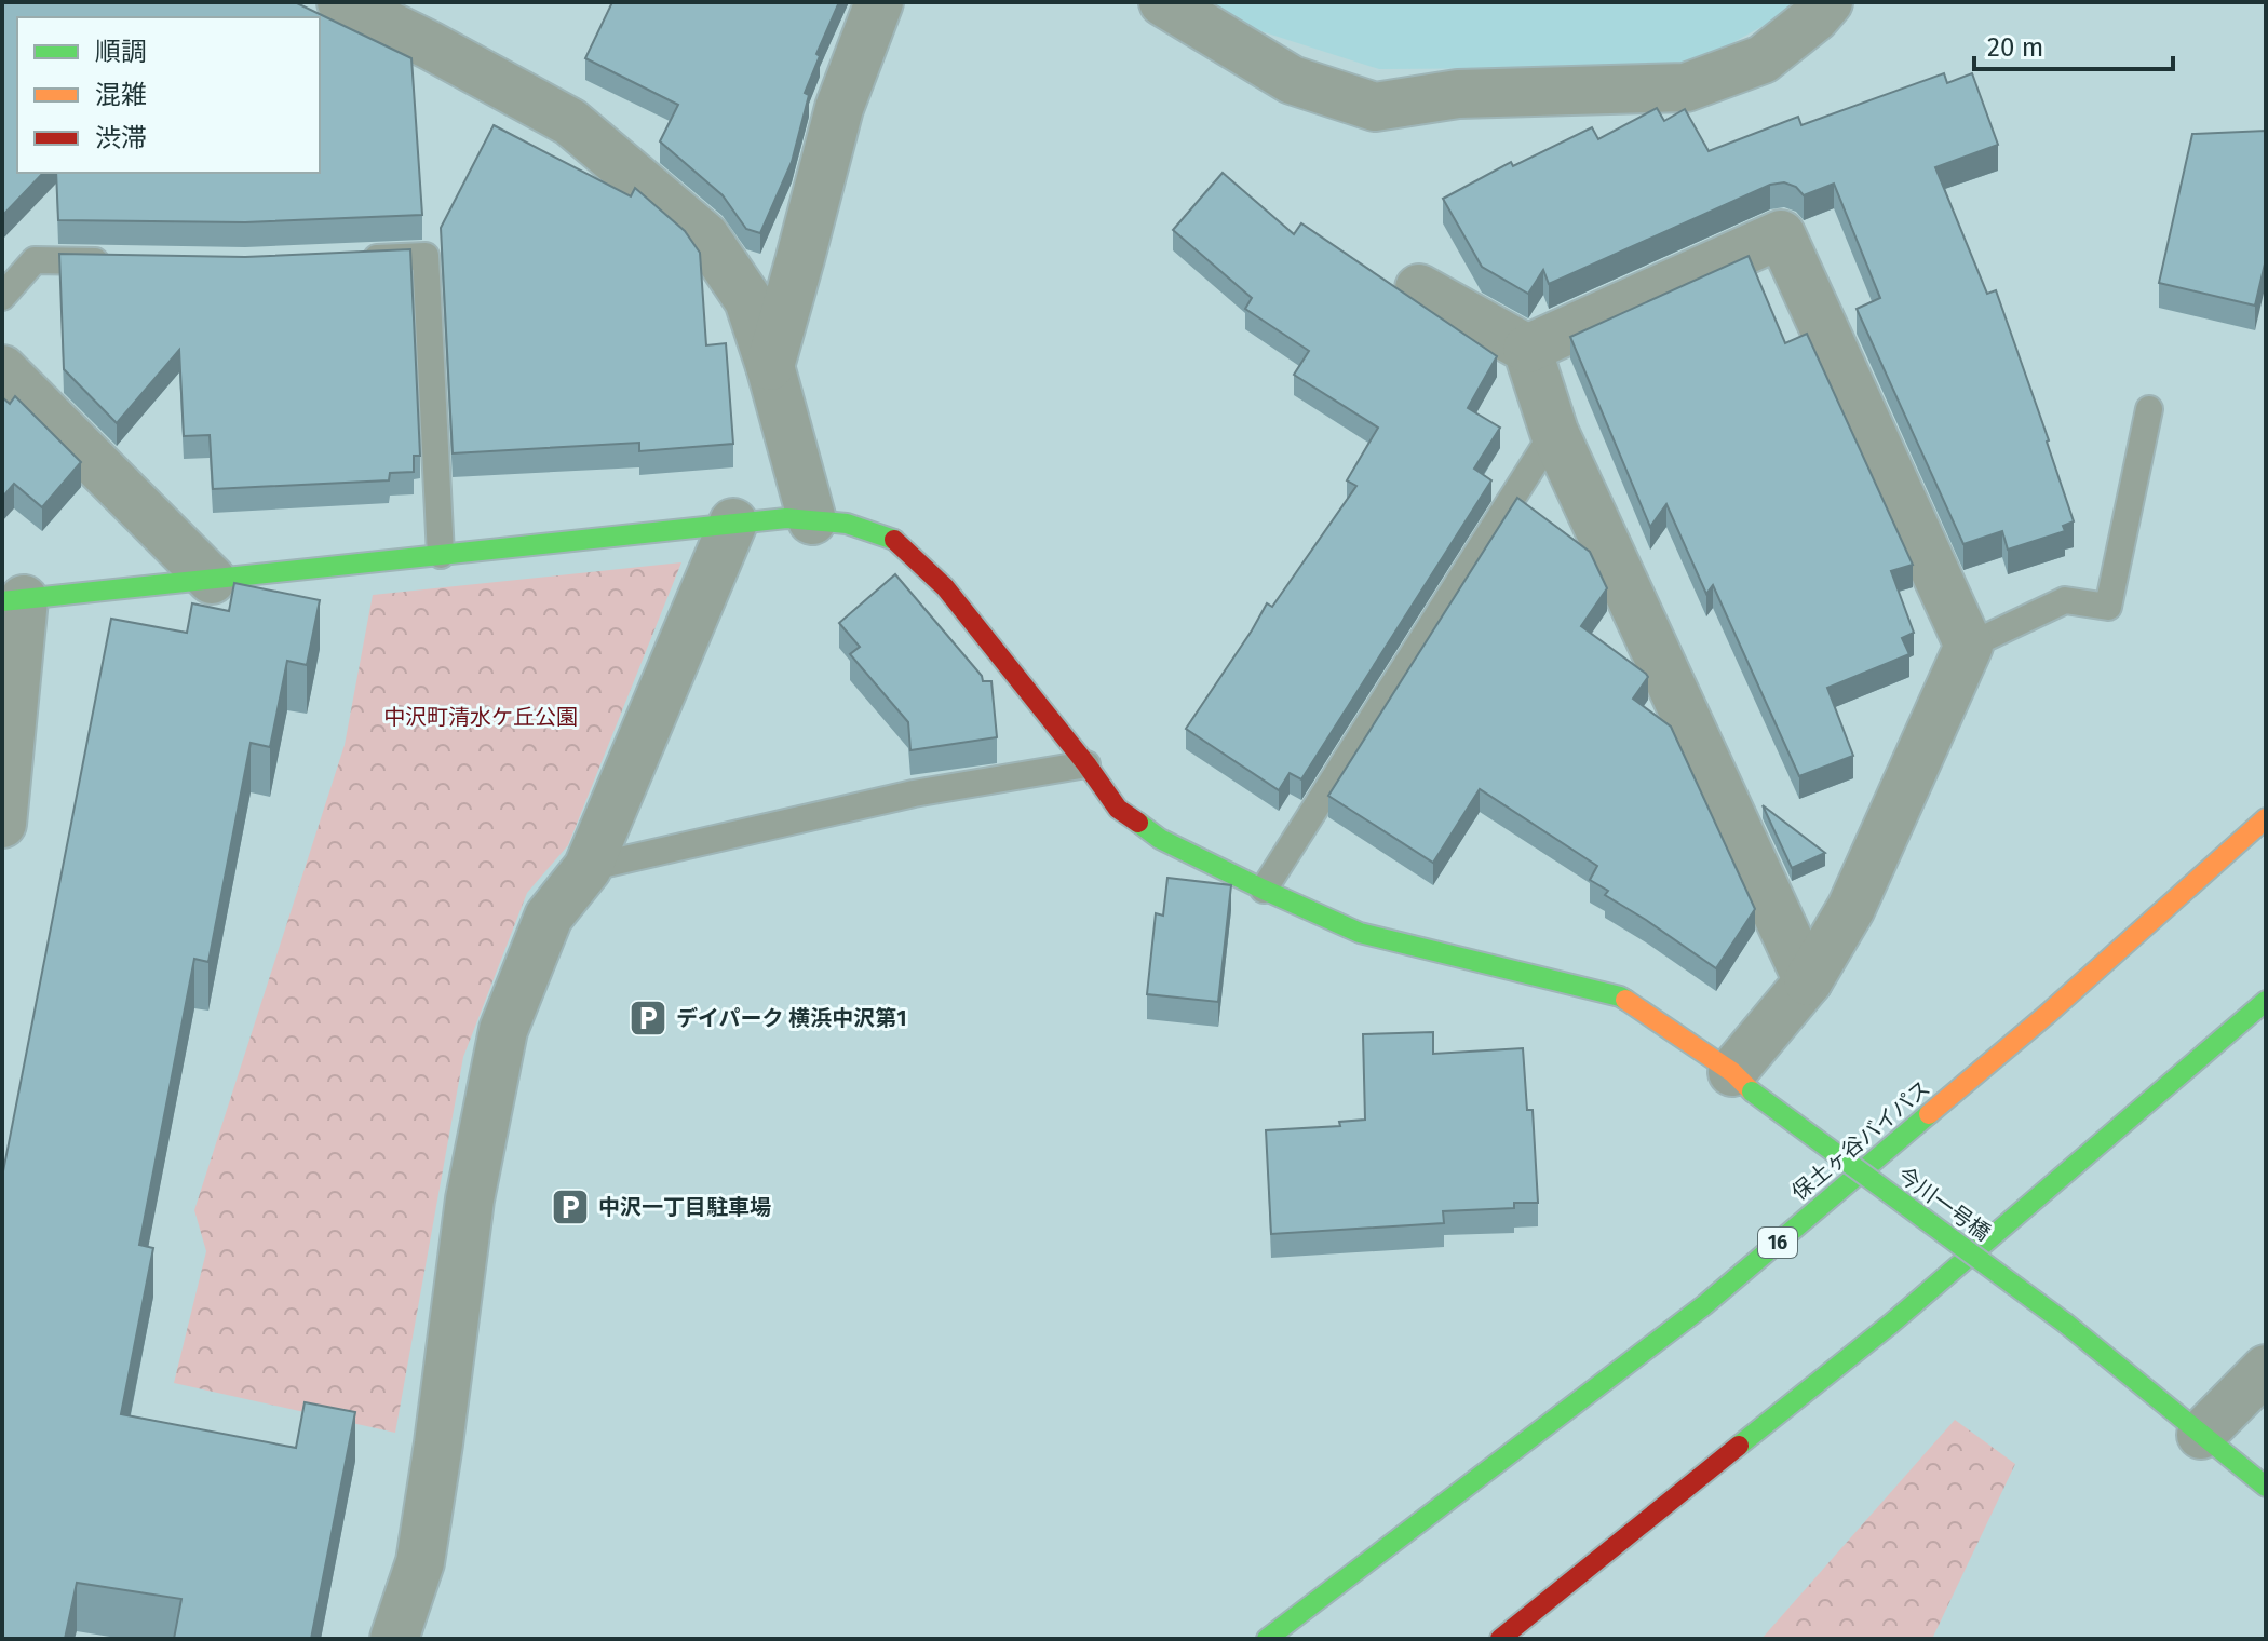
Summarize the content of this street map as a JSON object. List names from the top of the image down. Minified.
{"streets":{"main road":["保土ヶ谷バイパス","今川一号橋","16"]},"parks":["中沢町清水ケ丘公園"],"places":{"parking":["デイパーク 横浜中沢第1","中沢一丁目駐車場"]},"legend":["順調","混雑","渋滞"],"scale_bar":"20 m"}
